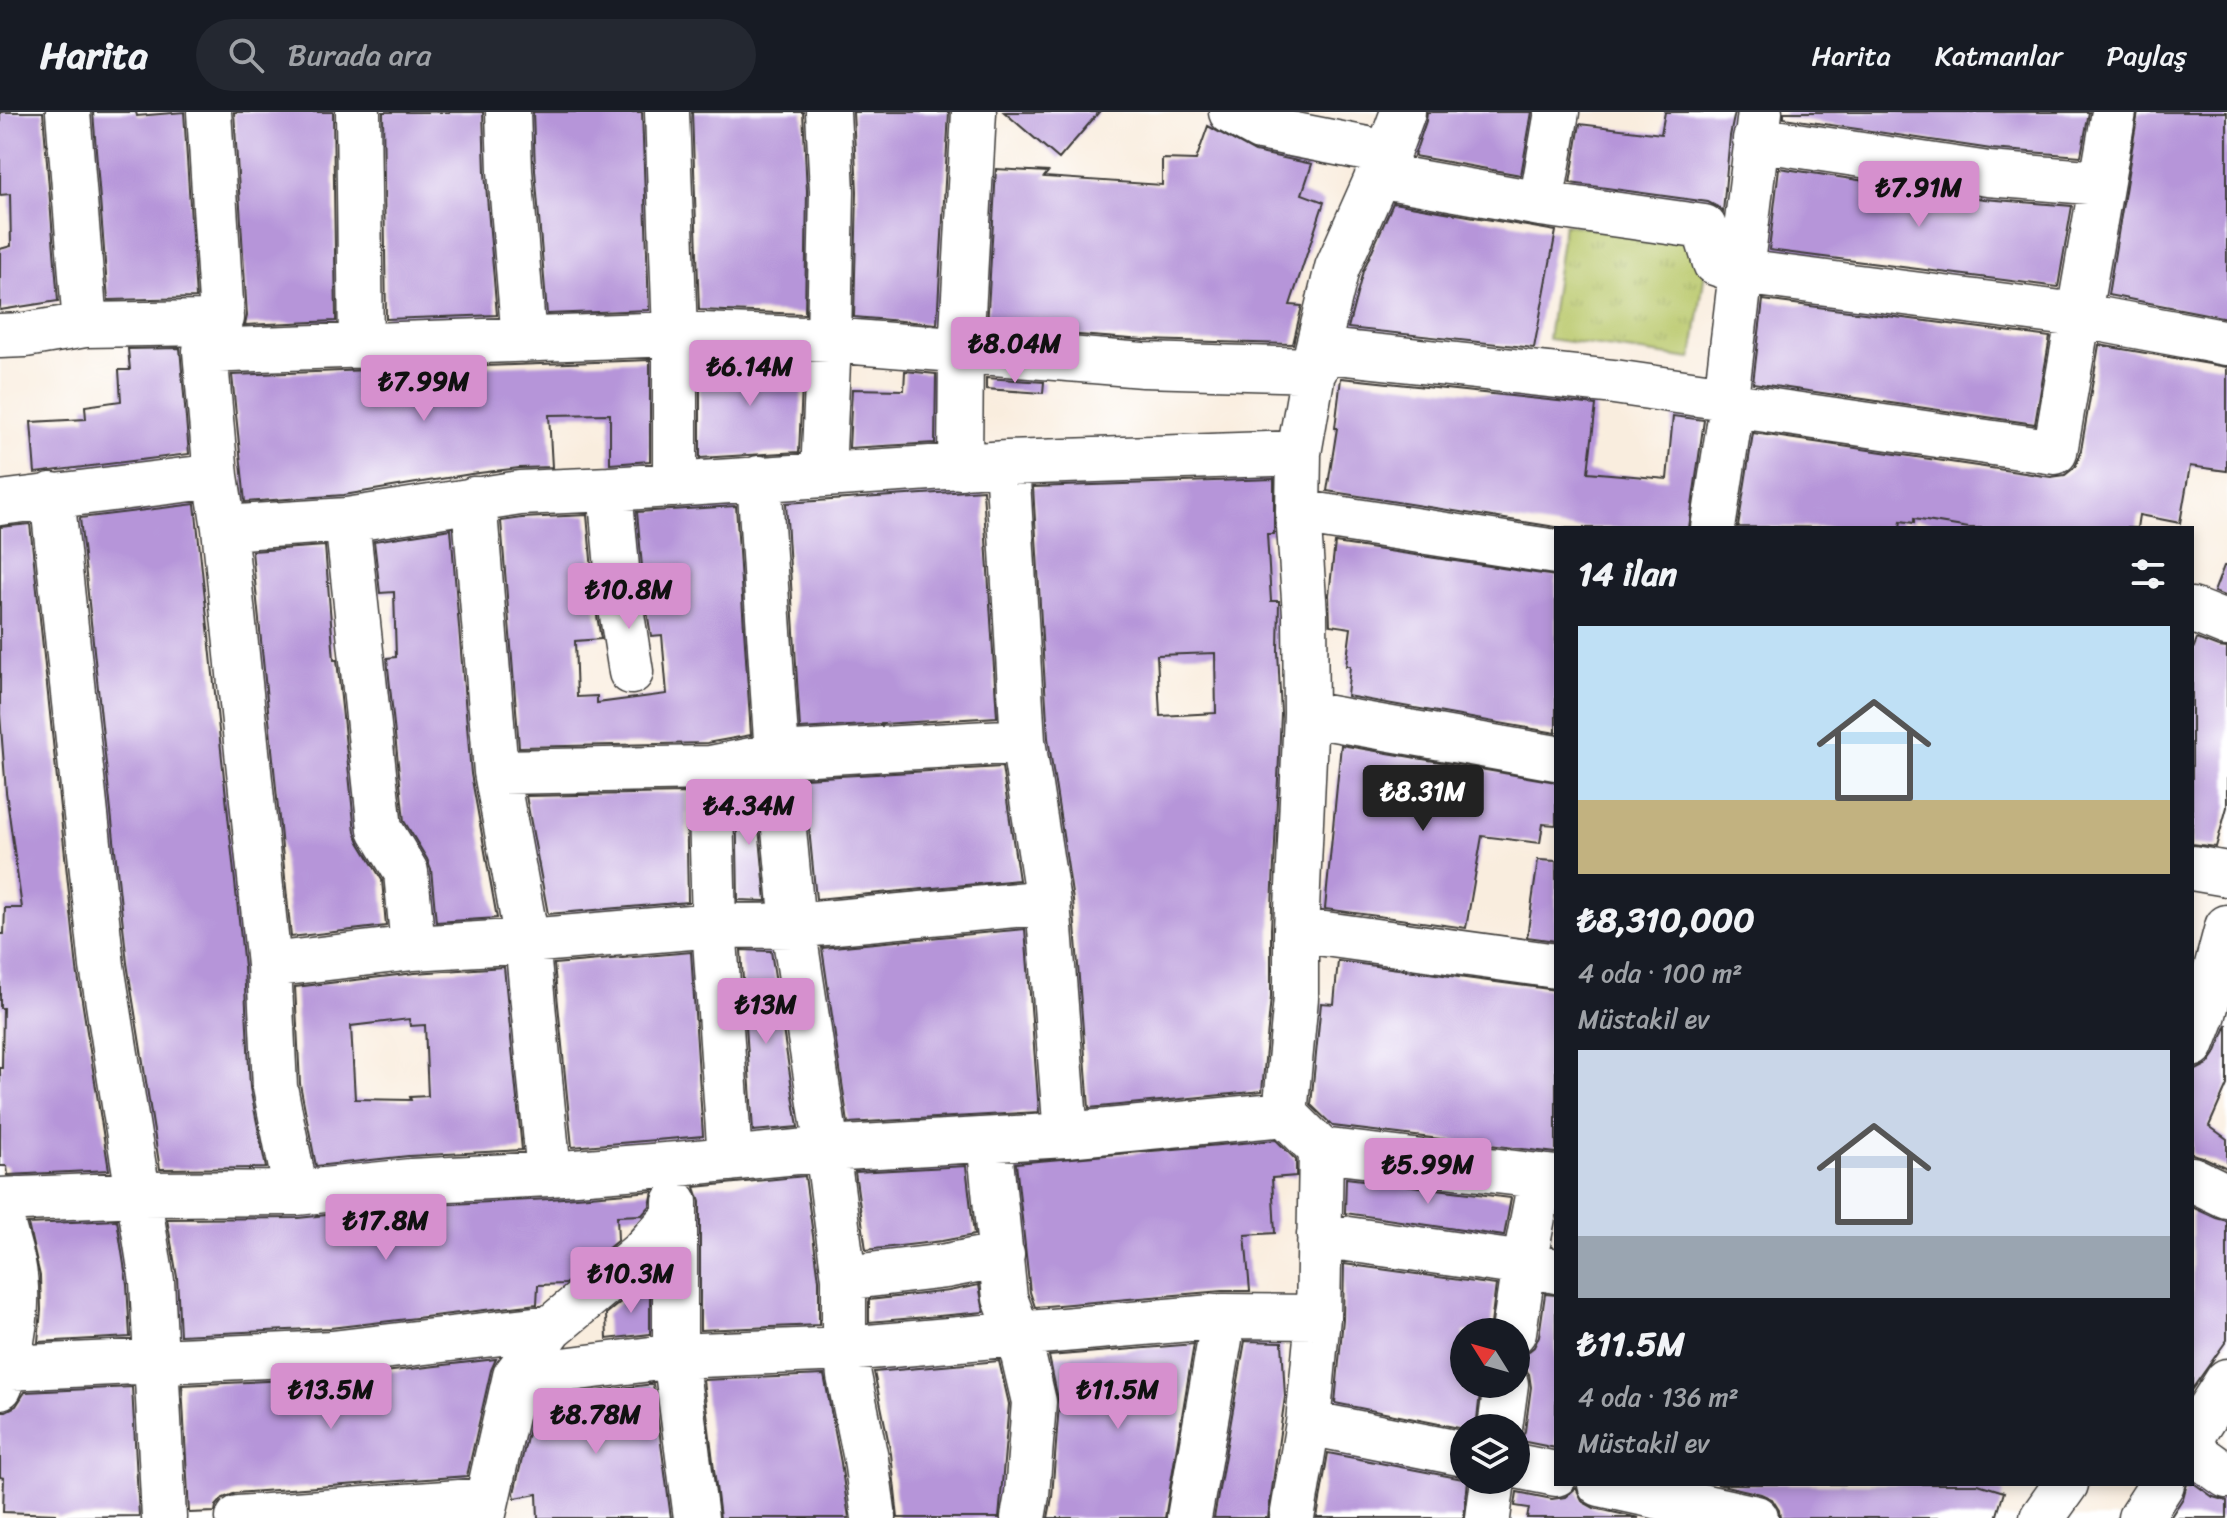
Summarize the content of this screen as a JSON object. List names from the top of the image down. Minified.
{"north":"top left","page":{"header":"Harita","search":"Burada ara","nav":["Harita","Katmanlar","Paylaş"],"price":["₺7.91M","₺8.04M","₺6.14M","₺7.99M","₺10.8M","₺8.31M","₺4.34M","₺13M","₺5.99M","₺17.8M","₺10.3M","₺13.5M","₺11.5M","₺8.78M"],"heading":"14 ilan","list":[{"name":"₺8,310,000","note":"4 oda · 100 m² · Müstakil ev"},{"name":"₺11.5M","note":"4 oda · 136 m² · Müstakil ev"}]}}
